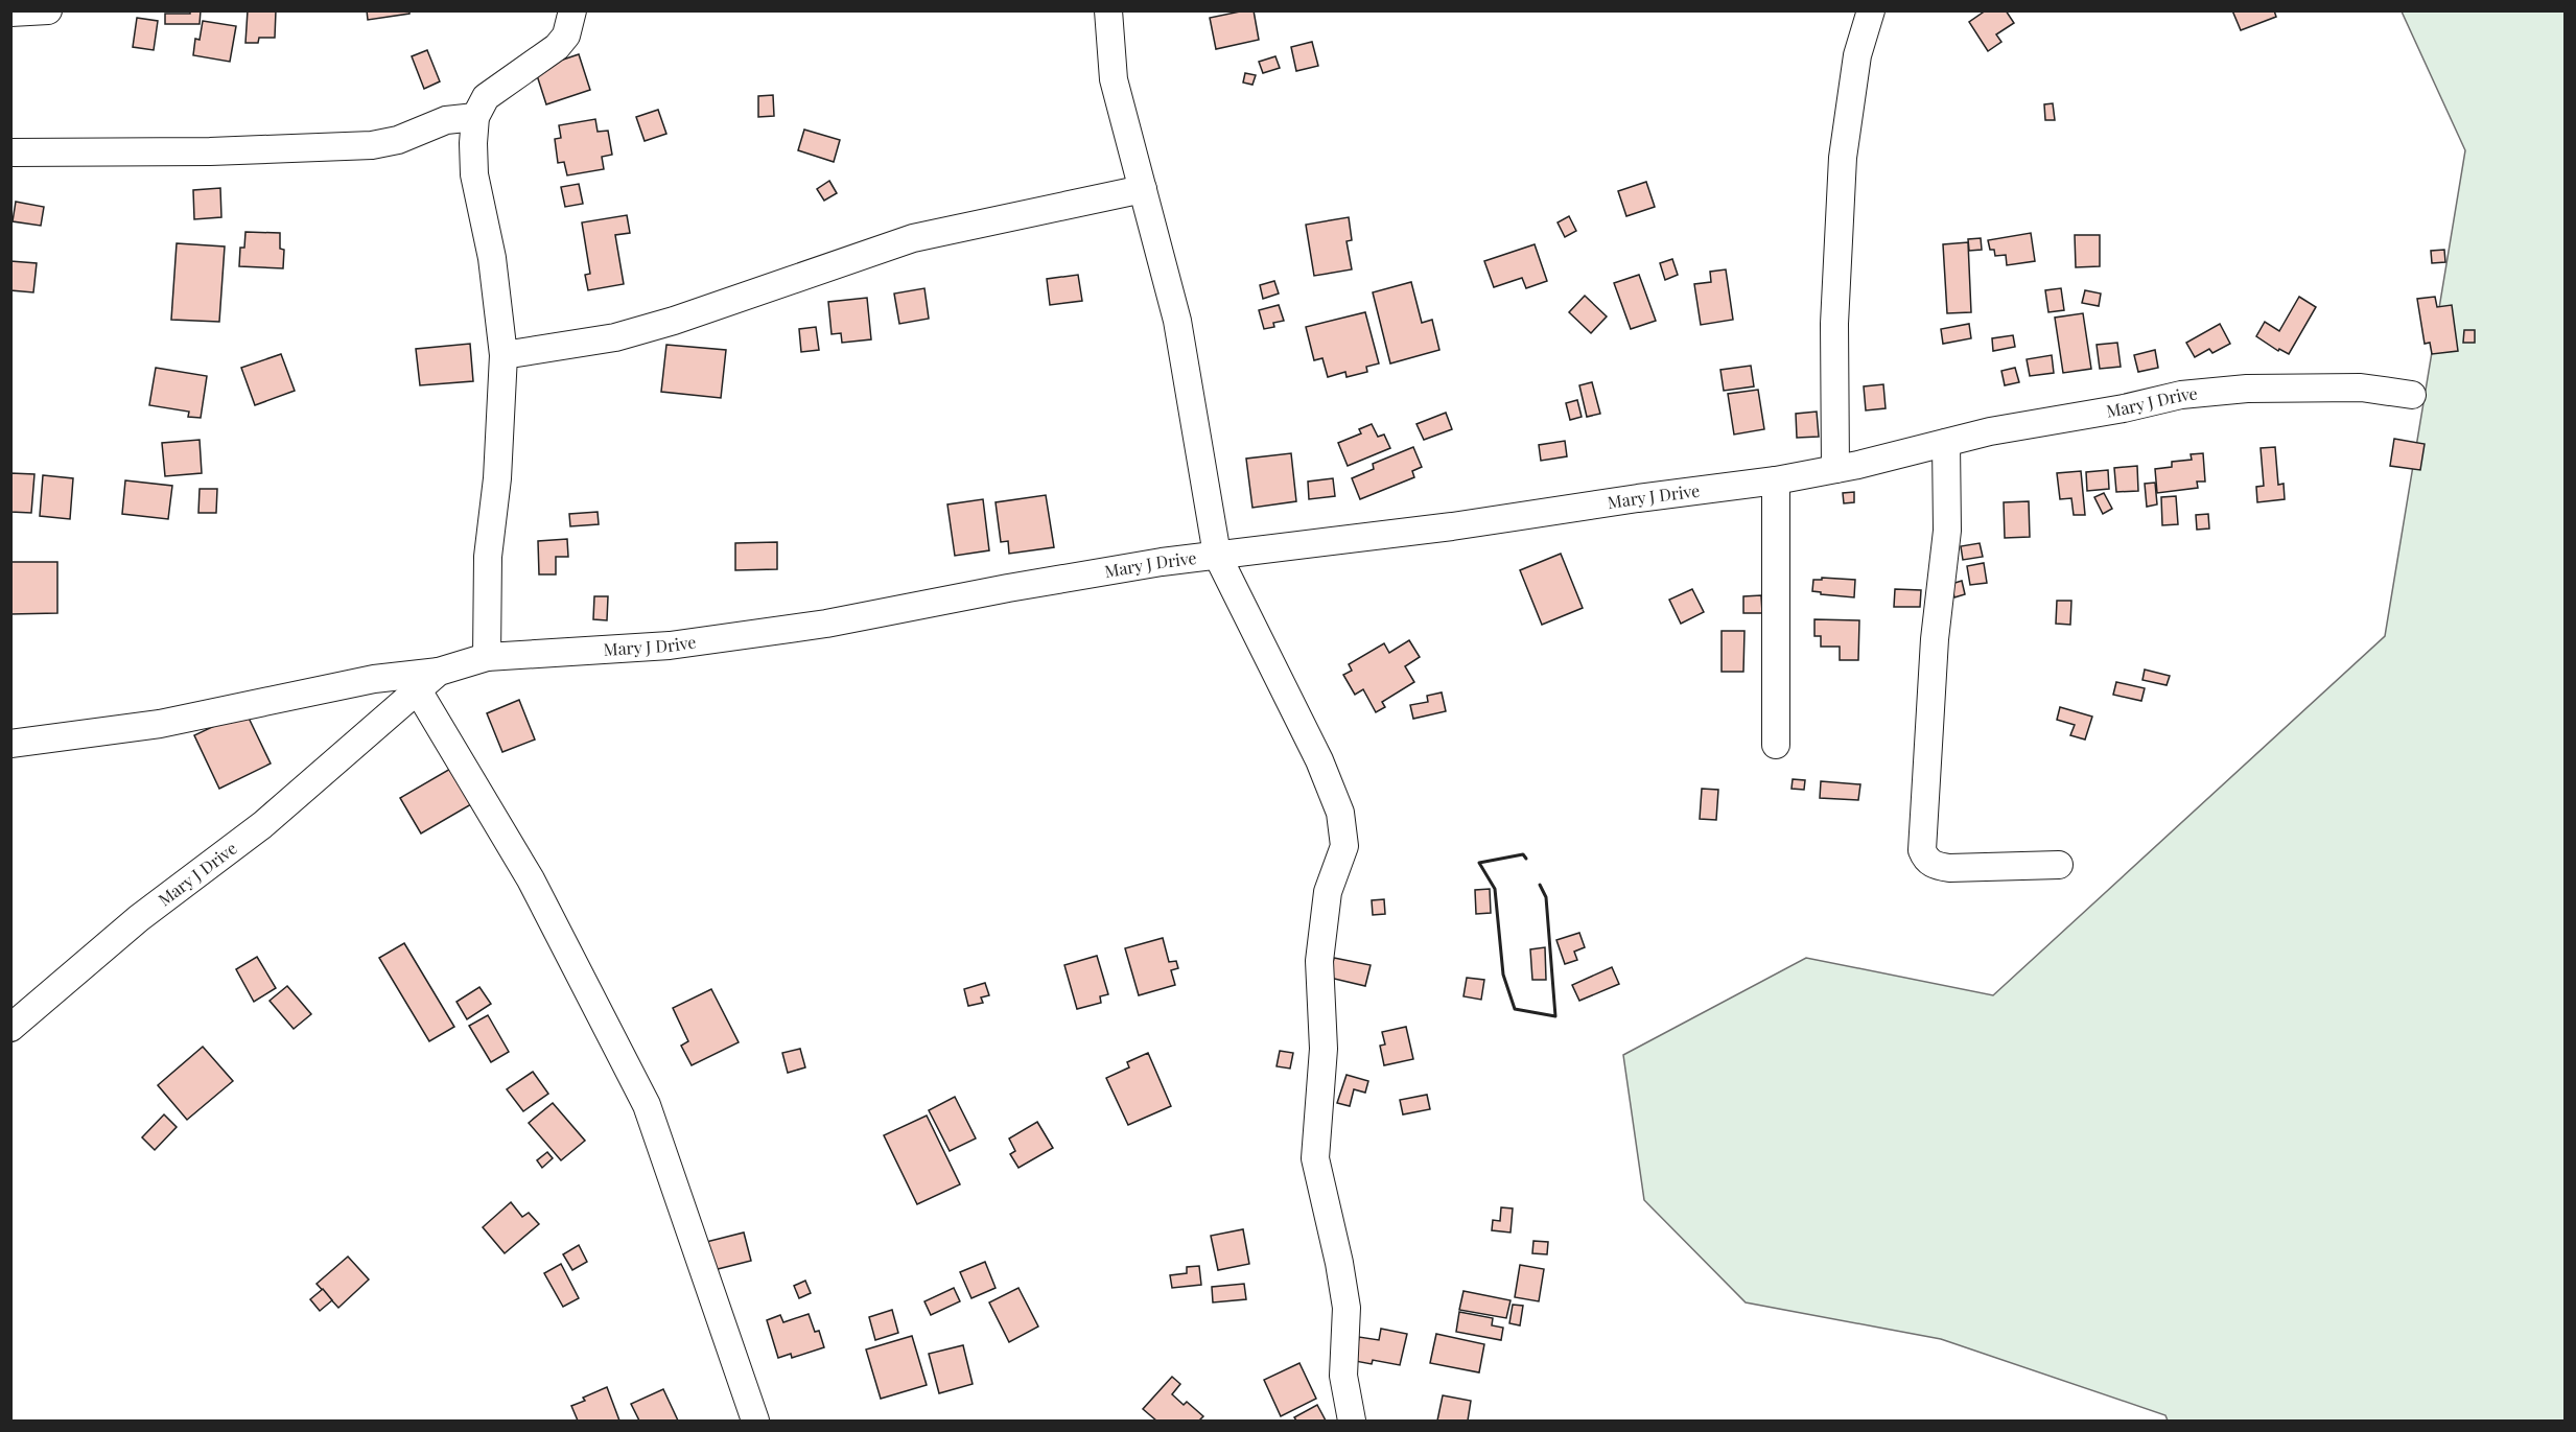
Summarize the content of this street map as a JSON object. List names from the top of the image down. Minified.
{"streets":{"street":["Mary J Drive"]}}
